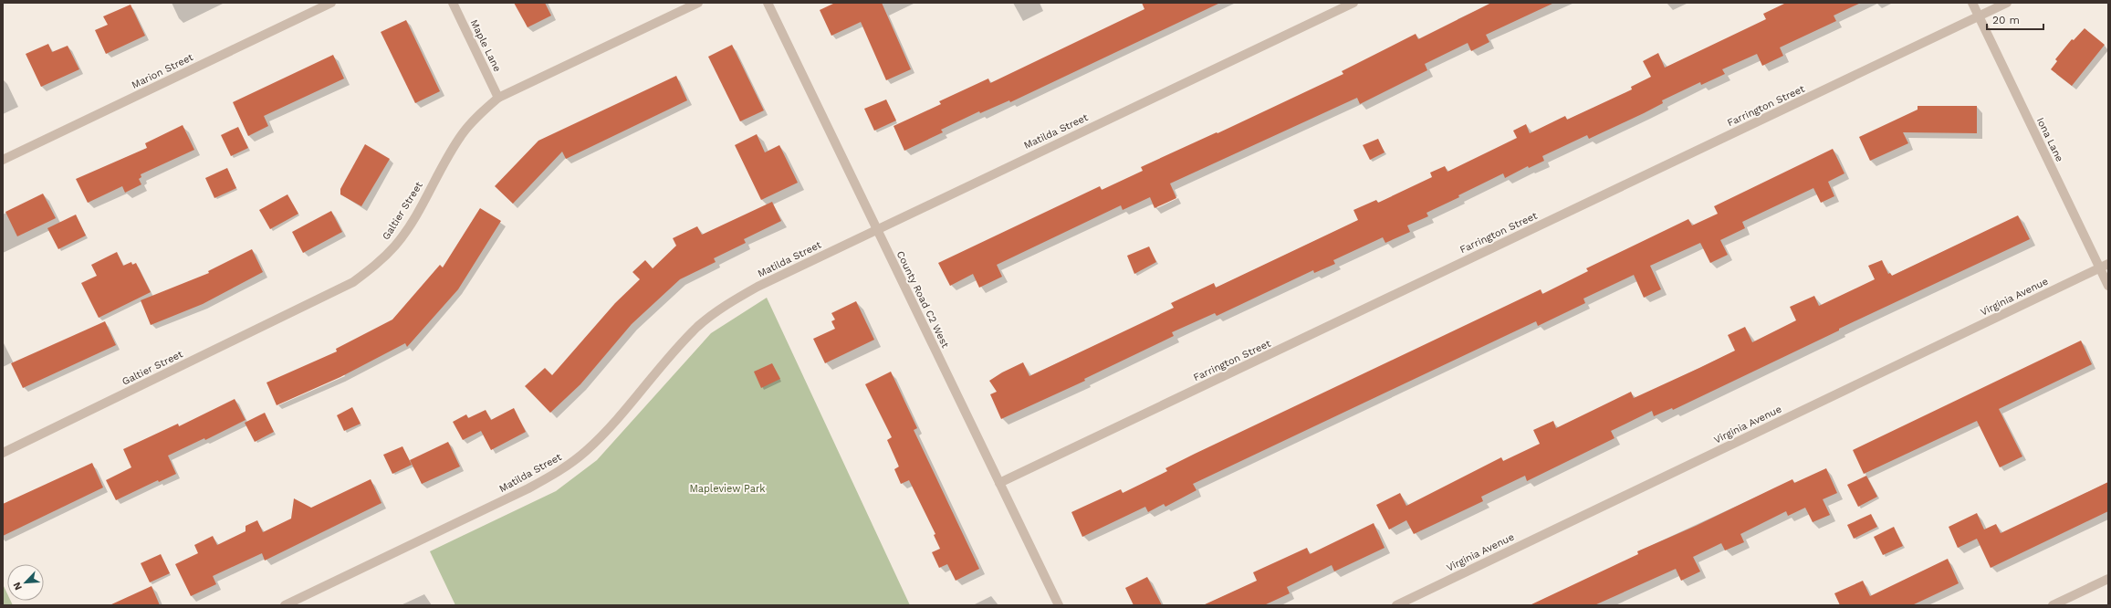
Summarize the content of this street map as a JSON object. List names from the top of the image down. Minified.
{"streets":{"street":["Maple Lane","Marion Street","Farrington Street","Matilda Street","Iona Lane","Galtier Street","Virginia Avenue","County Road C2 West"]},"crossings":[["Maple Lane","Galtier Street"],["Farrington Street","Iona Lane"],["Farrington Street","County Road C2 West"],["Matilda Street","County Road C2 West"],["Iona Lane","Virginia Avenue"]],"parks":["Mapleview Park"],"scale_bar":"20 m","north":"bottom left"}
